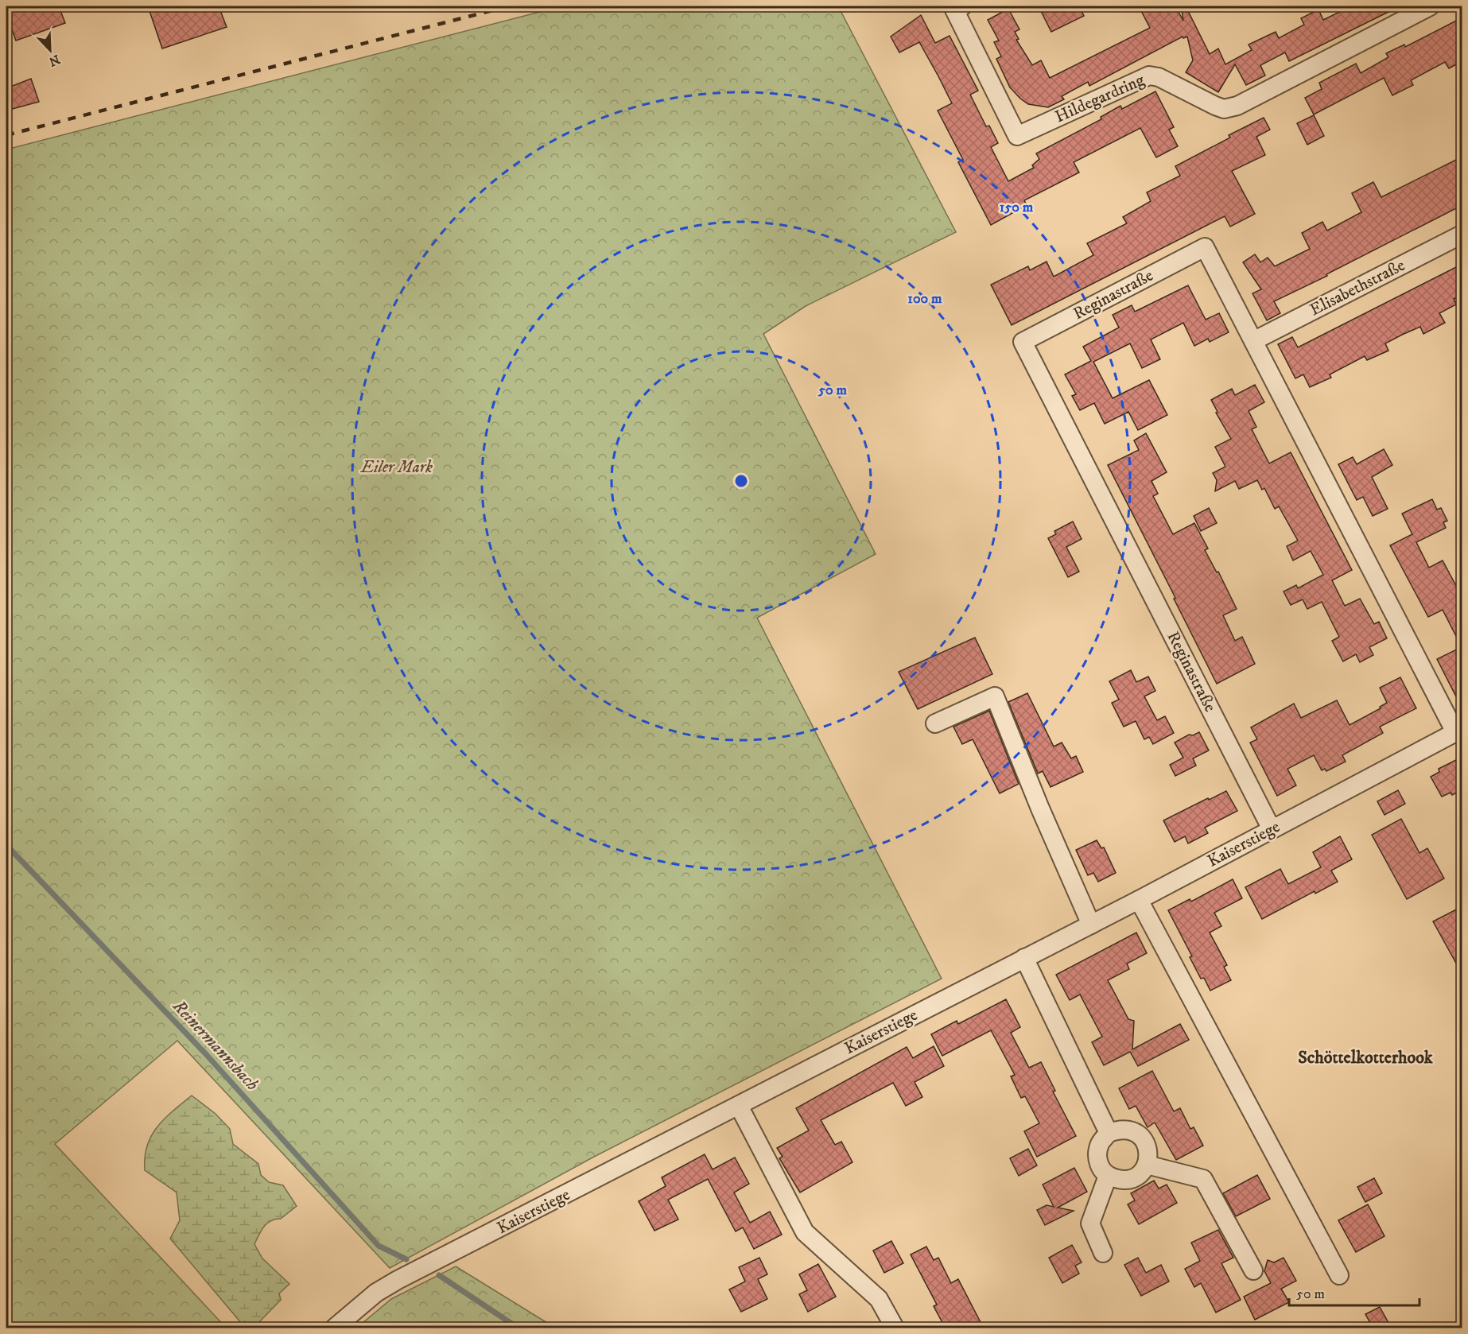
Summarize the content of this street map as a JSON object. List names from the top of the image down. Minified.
{"streets":{"street":["Hildegardring","Elisabethstraße","Reginastraße","Kaiserstiege"]},"crossings":[["Elisabethstraße","Reginastraße"],["Reginastraße","Kaiserstiege"]],"districts":["Schöttelkotterhook"],"water":["Reinermannsbach"],"parks":["Eiler Mark"],"scale_bar":"50 m","north":"bottom right","rings":["150 m","100 m","50 m"]}
